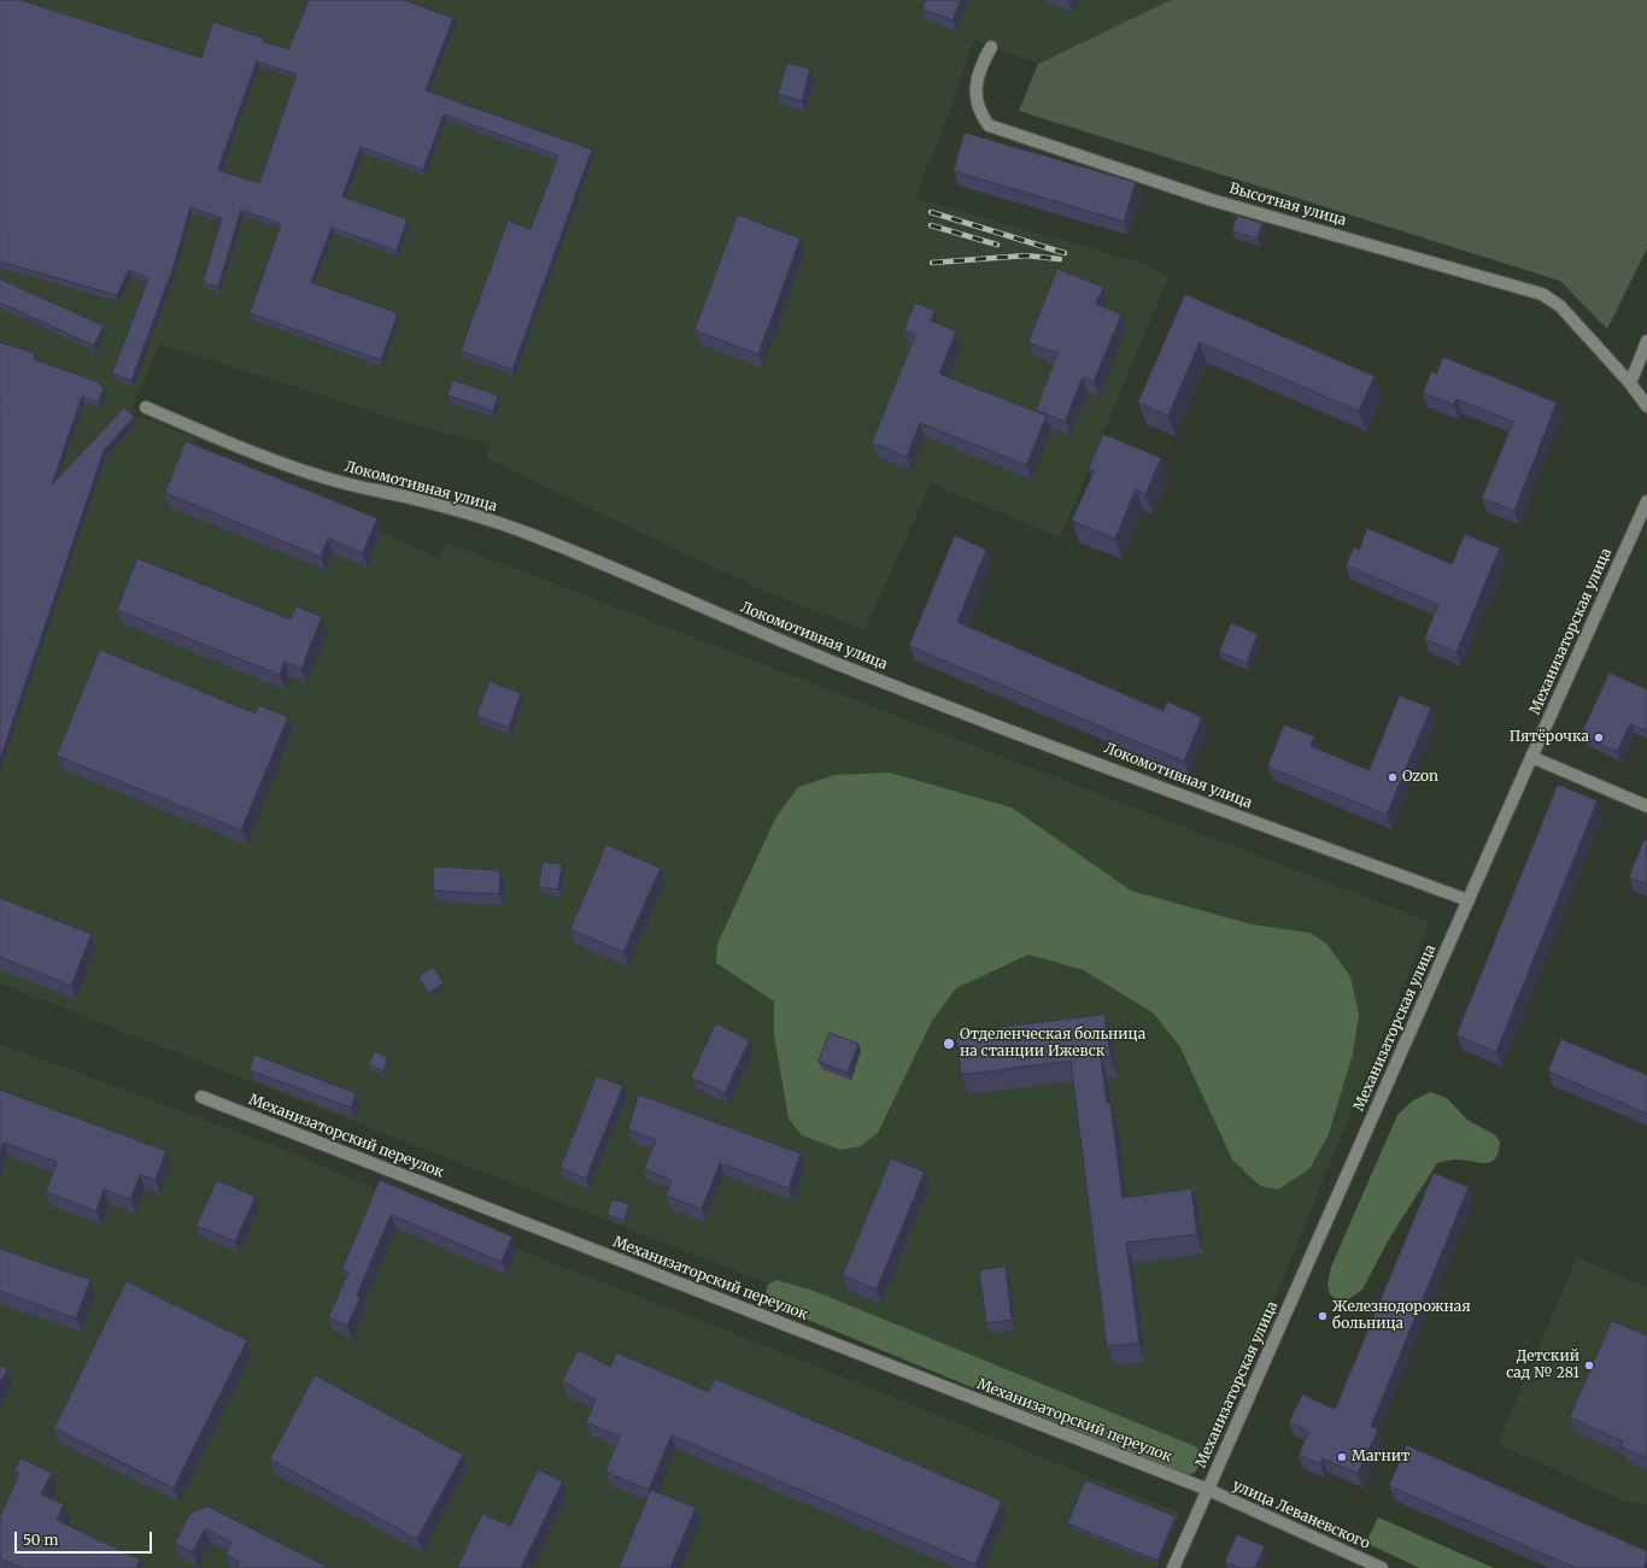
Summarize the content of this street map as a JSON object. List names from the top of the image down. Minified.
{"streets":{"street":["Высотная улица","Локомотивная улица","Механизаторская улица","Механизаторский переулок","улица Леваневского"]},"crossings":[["Локомотивная улица","Механизаторская улица"],["Механизаторская улица","Механизаторский переулок"],["Механизаторская улица","улица Леваневского"],["Механизаторский переулок","улица Леваневского"]],"places":["Пятёрочка","Ozon","Отделенческая больница на станции Ижевск","Железнодорожная больница","Детский сад № 281","Магнит"],"scale_bar":"50 m"}
